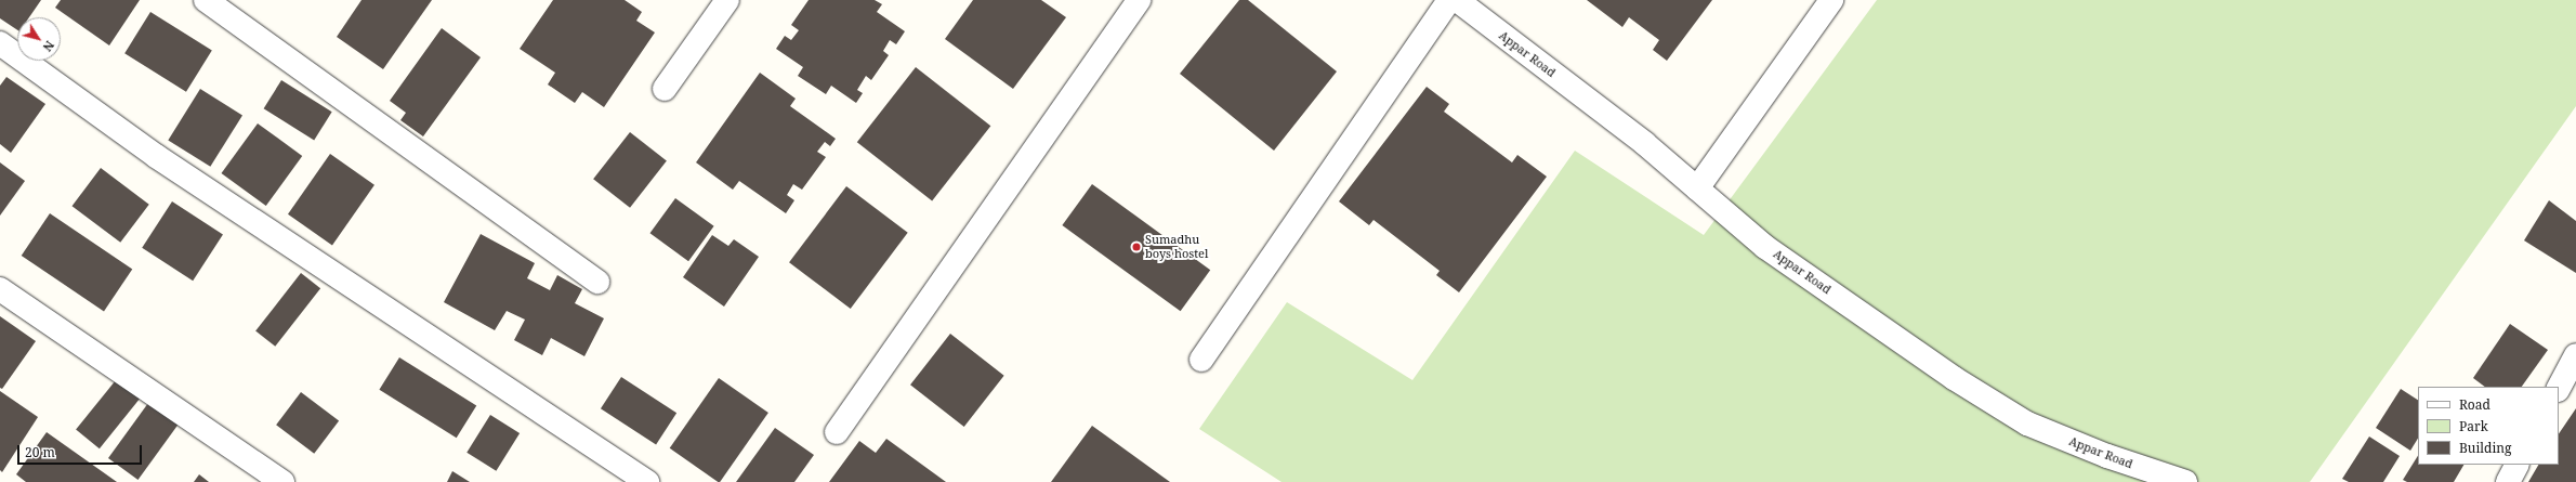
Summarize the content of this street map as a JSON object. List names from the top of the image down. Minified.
{"streets":{"street":["Appar Road"]},"places":["Sumadhu boys hostel"],"legend":["Road","Park","Building"],"scale_bar":"20 m","north":"bottom right"}
